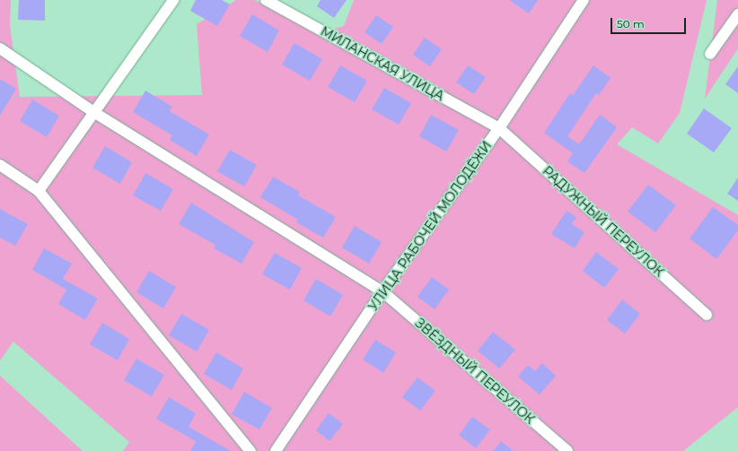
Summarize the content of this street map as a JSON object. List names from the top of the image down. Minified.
{"streets":{"street":["МИЛАНСКАЯ УЛИЦА","РАДУЖНЫЙ ПЕРЕУЛОК","УЛИЦА РАБОЧЕЙ МОЛОДЁЖИ","ЗВЁЗДНЫЙ ПЕРЕУЛОК"]},"crossings":[["МИЛАНСКАЯ УЛИЦА","РАДУЖНЫЙ ПЕРЕУЛОК"],["МИЛАНСКАЯ УЛИЦА","УЛИЦА РАБОЧЕЙ МОЛОДЁЖИ"],["РАДУЖНЫЙ ПЕРЕУЛОК","УЛИЦА РАБОЧЕЙ МОЛОДЁЖИ"],["УЛИЦА РАБОЧЕЙ МОЛОДЁЖИ","ЗВЁЗДНЫЙ ПЕРЕУЛОК"]],"scale_bar":"50 m"}
